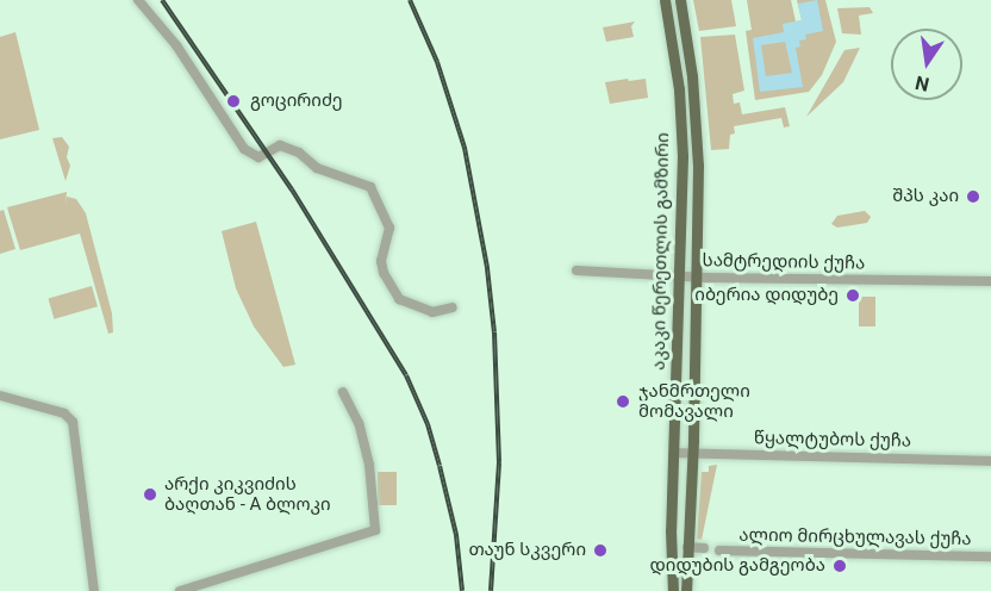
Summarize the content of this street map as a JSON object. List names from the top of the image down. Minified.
{"streets":{"main road":["აკაკი წერეთლის გამზირი"],"street":["სამტრედიის ქუჩა","წყალტუბოს ქუჩა","ალიო მირცხულავას ქუჩა"]},"crossings":[["აკაკი წერეთლის გამზირი","სამტრედიის ქუჩა"],["აკაკი წერეთლის გამზირი","წყალტუბოს ქუჩა"]],"places":["გოცირიძე","შპს კაი","იბერია დიდუბე","ჯანმრთელი მომავალი","არქი კიკვიძის ბაღთან - A ბლოკი","თაუნ სკვერი","დიდუბის გამგეობა"],"north":"bottom"}
